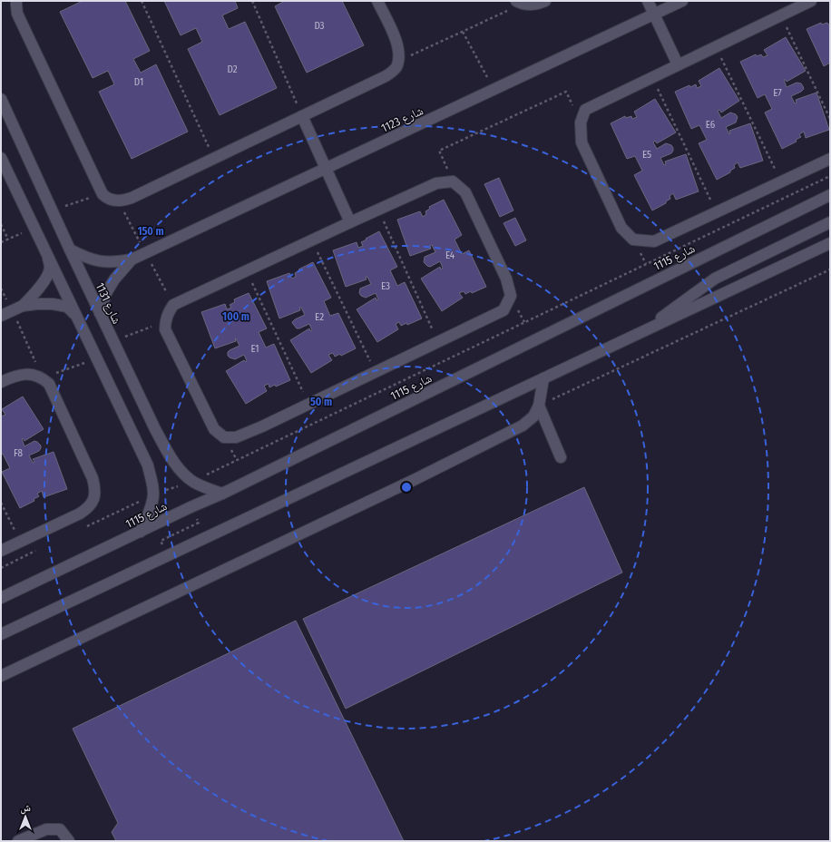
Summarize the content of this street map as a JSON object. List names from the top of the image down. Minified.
{"streets":{"street":["شارع 1123","شارع 1115","شارع 1131"]},"crossings":[["شارع 1123","شارع 1131"],["شارع 1115","شارع 1131"]],"house_numbers":["D3","D2","D1","E7","E6","E5","E4","E3","E2","E1","F8"],"north":"top","rings":["150 m","100 m","50 m"]}
